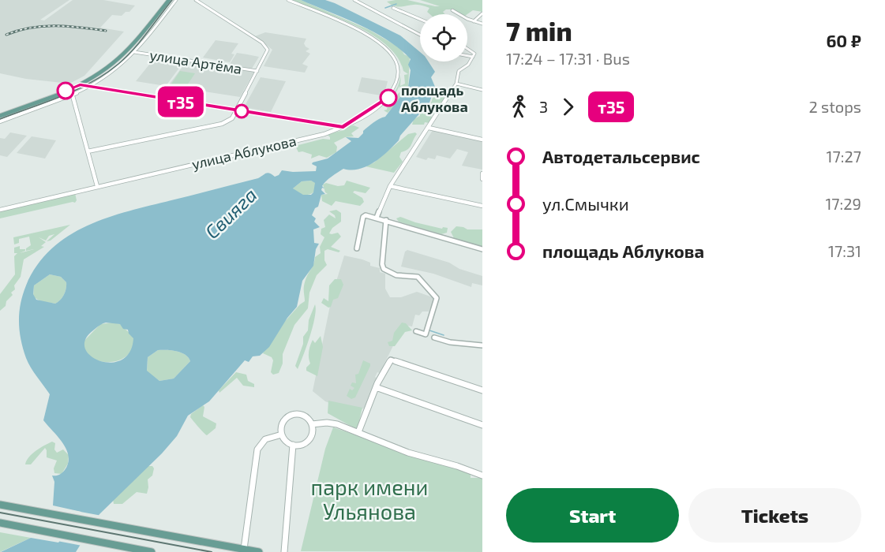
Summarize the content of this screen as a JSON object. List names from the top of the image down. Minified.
{"streets":{"street":["улица Артёма","улица Аблукова"]},"water":["Свияга"],"parks":["парк имени Ульянова"],"places":["площадь Аблукова"],"lines":["bus line т35"],"page":{"on_map":"т35","heading":["7 min","17:24 – 17:31 · Bus","60 ₽"],"legs":["3","т35","2 stops"],"list":[{"name":"Автодетальсервис","value":"17:27"},{"name":"ул.Смычки","value":"17:29"},{"name":"площадь Аблукова","value":"17:31"}],"buttons":["Start","Tickets"]}}
